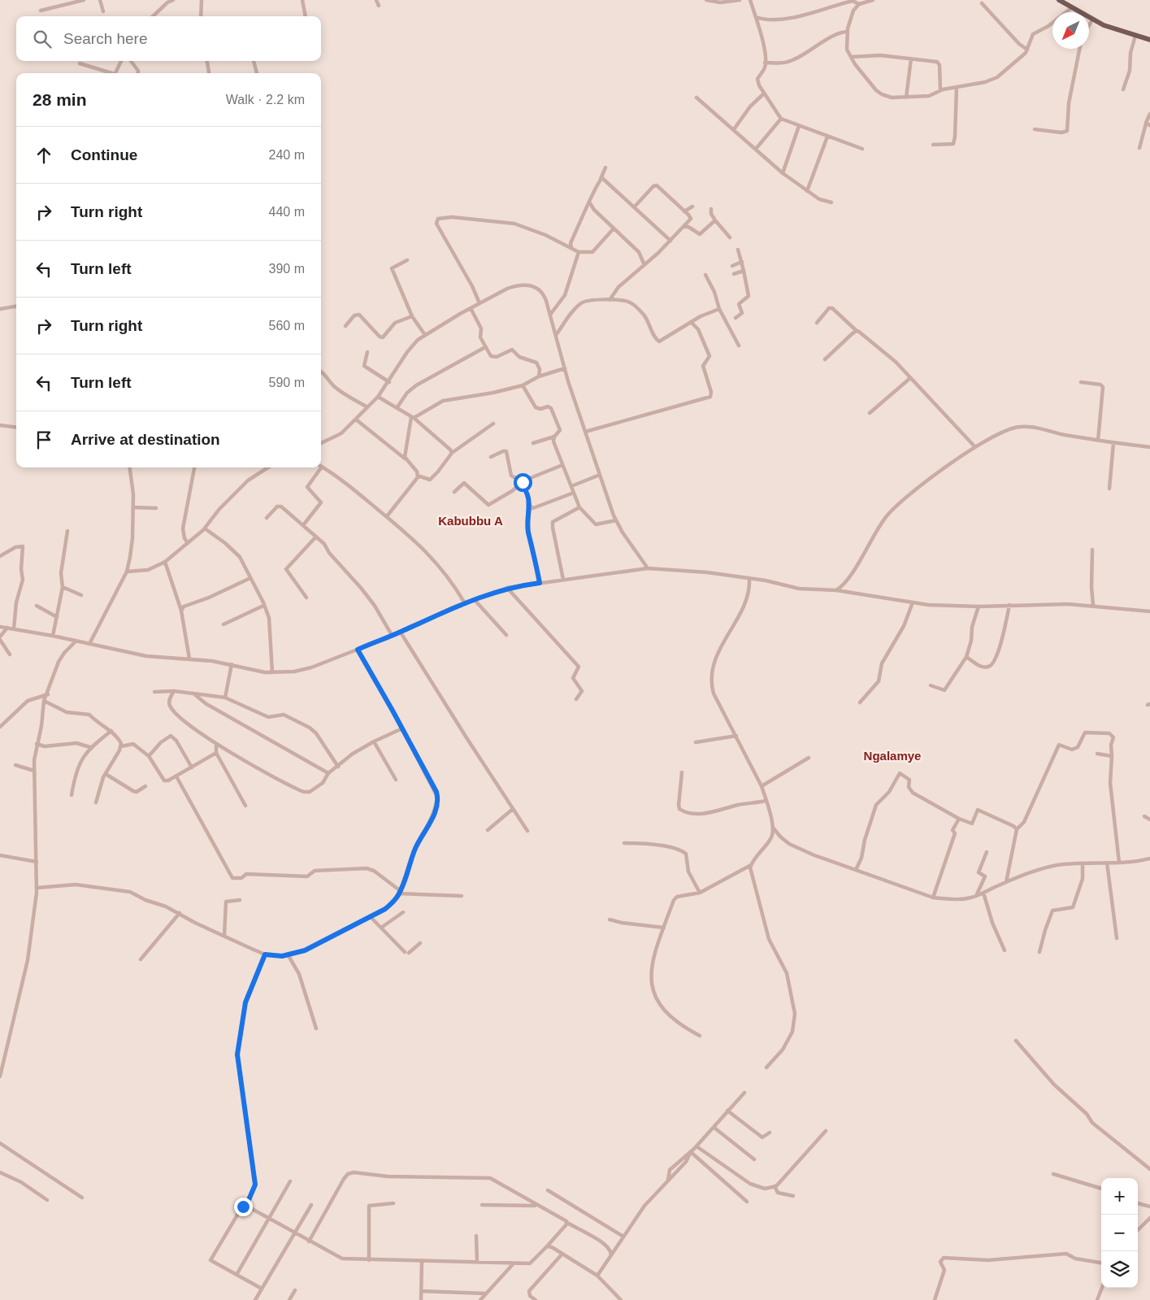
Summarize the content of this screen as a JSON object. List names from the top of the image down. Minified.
{"districts":["Kabubbu A","Ngalamye"],"north":"bottom left","page":{"search":"Search here","heading":["28 min","Walk · 2.2 km"],"list":[["Continue","240 m"],["Turn right","440 m"],["Turn left","390 m"],["Turn right","560 m"],["Turn left","590 m"],"Arrive at destination"],"map_buttons":["+","−"]}}
